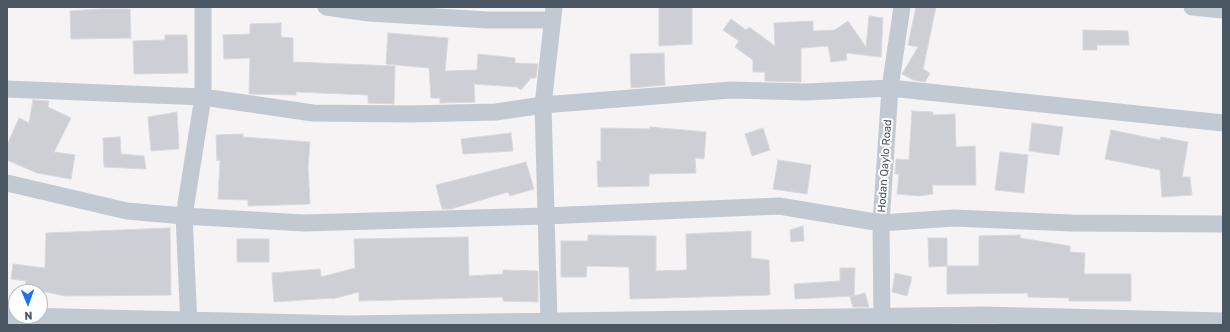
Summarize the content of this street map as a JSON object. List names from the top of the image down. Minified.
{"streets":{"street":["Hodan Qaylo Road"]},"north":"bottom"}
